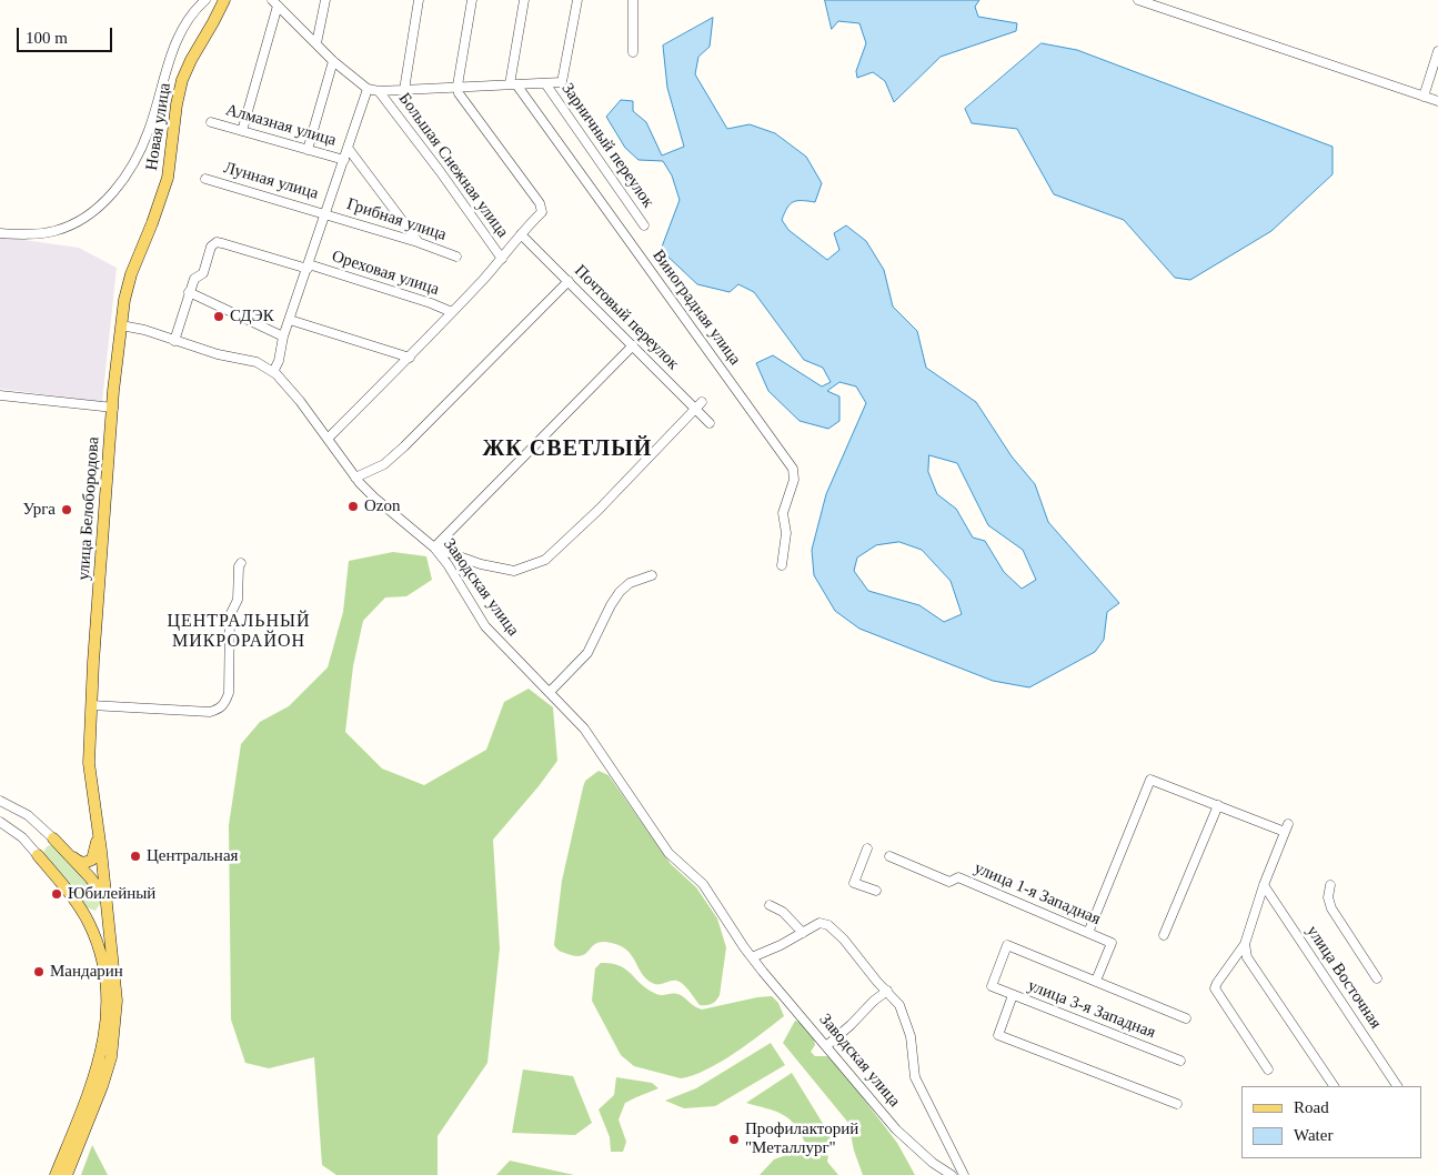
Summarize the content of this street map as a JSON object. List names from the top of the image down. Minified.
{"streets":{"main road":["Новая улица","улица Белобородова"],"street":["Алмазная улица","Зарничный переулок","Большая Снежная улица","Лунная улица","Грибная улица","Ореховая улица","Виноградная улица","Почтовый переулок","Заводская улица","улица 1-я Западная","улица Восточная","улица 3-я Западная"]},"crossings":[["Новая улица","улица Белобородова"],["Лунная улица","Грибная улица"],["улица Белобородова","Заводская улица"],["улица 1-я Западная","улица 3-я Западная"]],"districts":["ЖК СВЕТЛЫЙ","ЦЕНТРАЛЬНЫЙ МИКРОРАЙОН"],"places":["СДЭК","Ozon","Урга","Центральная","Юбилейный","Мандарин","Профилакторий \"Металлург\""],"legend":["Road","Water"],"scale_bar":"100 m"}
